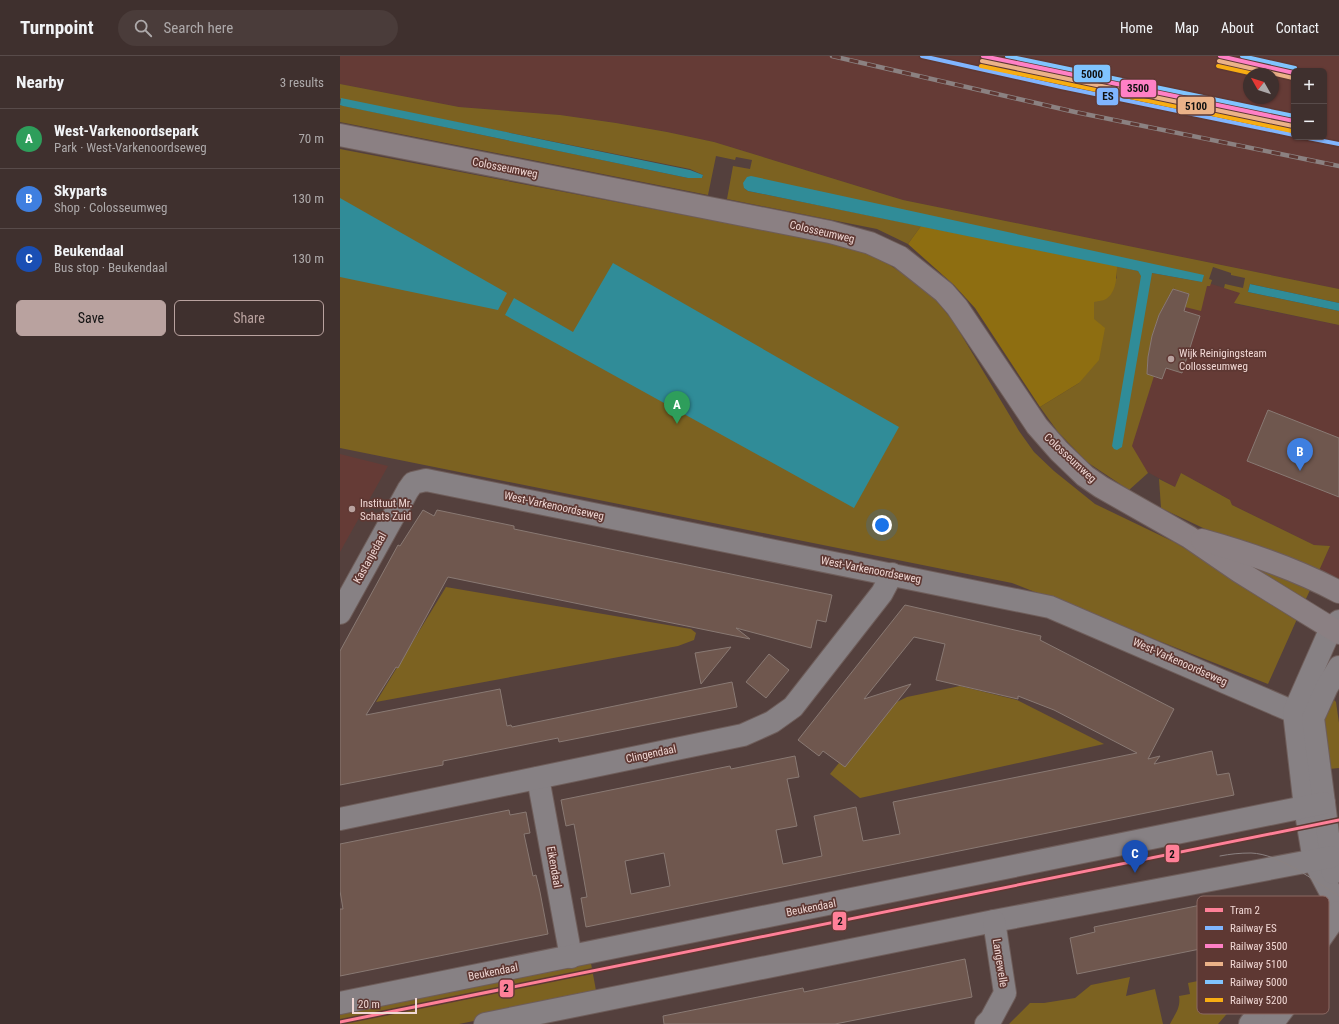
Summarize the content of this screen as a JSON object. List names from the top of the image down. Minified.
{"streets":{"main road":["Colosseumweg"],"street":["West-Varkenoordseweg","Kastanjedaal","Clingendaal","Eikendaal","Beukendaal","Langewelle"]},"crossings":[["West-Varkenoordseweg","Kastanjedaal"],["West-Varkenoordseweg","Clingendaal"],["Clingendaal","Eikendaal"],["Eikendaal","Beukendaal"]],"places":["Wijk Reinigingsteam Collosseumweg","Instituut Mr. Schats Zuid"],"lines":["rail line ES","rail line 3500","rail line 5000","rail line 5100","rail line 5200","tram line 2"],"legend":["Tram 2","Railway ES","Railway 3500","Railway 5100","Railway 5000","Railway 5200"],"scale_bar":"20 m","north":"top left","page":{"header":"Turnpoint","search":"Search here","nav":["Home","Map","About","Contact"],"heading":["Nearby","3 results"],"map_buttons":["+","−"],"list":[{"mark":"A","name":"West-Varkenoordsepark","note":"Park · West-Varkenoordseweg","value":"70 m"},{"mark":"B","name":"Skyparts","note":"Shop · Colosseumweg","value":"130 m"},{"mark":"C","name":"Beukendaal","note":"Bus stop · Beukendaal","value":"130 m"}],"buttons":["Save","Share"],"pins":["A","B","C"],"scale":"20 m"}}
